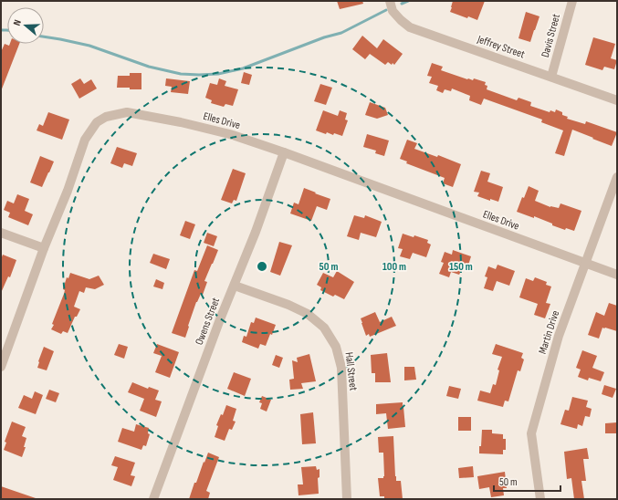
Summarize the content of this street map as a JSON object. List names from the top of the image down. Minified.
{"streets":{"street":["Davis Street","Jeffrey Street","Elles Drive","Owens Street","Martin Drive","Hall Street"]},"crossings":[["Davis Street","Jeffrey Street"],["Elles Drive","Owens Street"],["Elles Drive","Martin Drive"],["Owens Street","Hall Street"]],"scale_bar":"50 m","north":"left","rings":["50 m","100 m","150 m"]}
